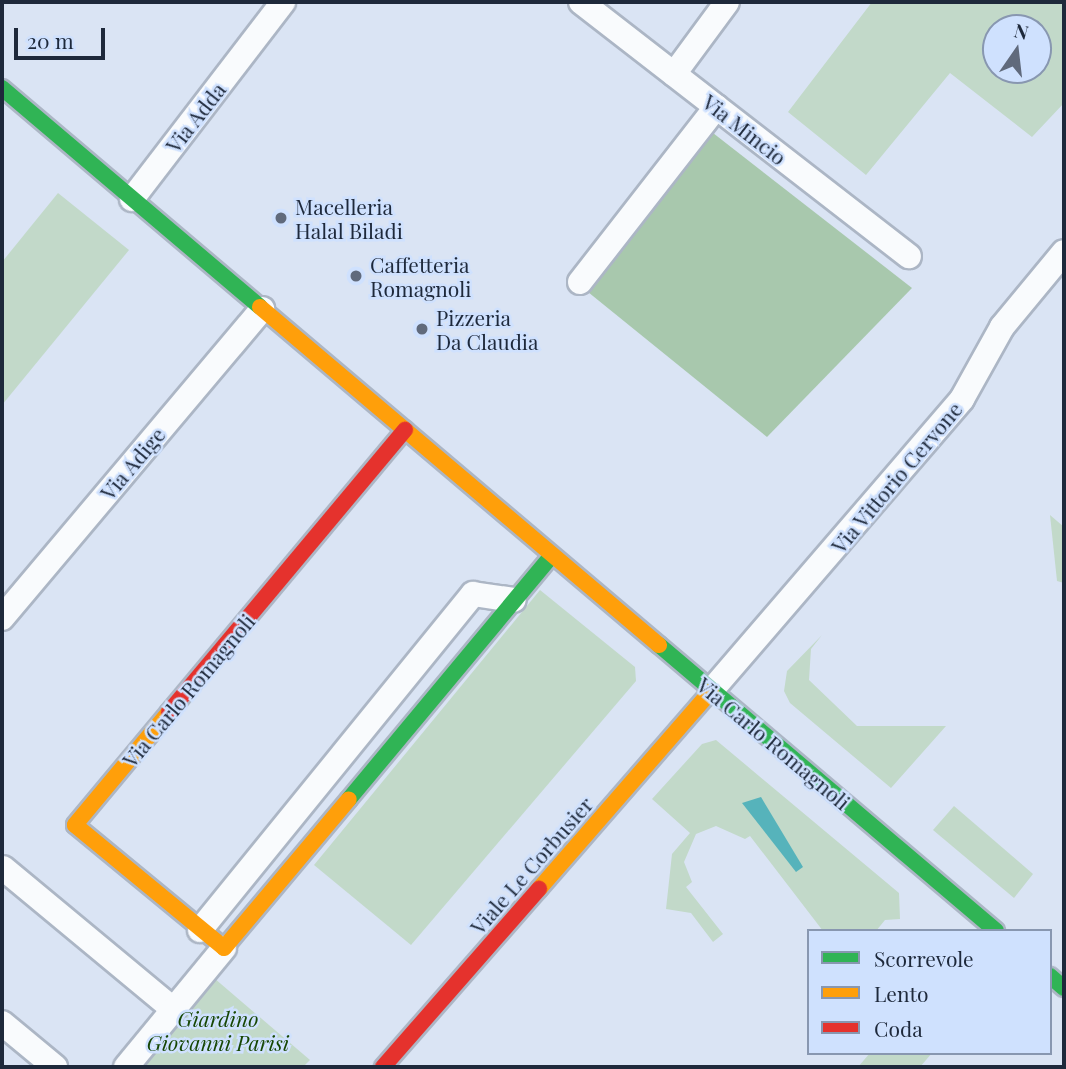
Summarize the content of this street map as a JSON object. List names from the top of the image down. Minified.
{"streets":{"street":["Via Adda","Via Mincio","Via Adige","Via Vittorio Cervone","Via Carlo Romagnoli","Viale Le Corbusier"]},"crossings":[["Via Adda","Via Carlo Romagnoli"],["Via Adige","Via Carlo Romagnoli"],["Via Vittorio Cervone","Via Carlo Romagnoli"],["Via Vittorio Cervone","Viale Le Corbusier"],["Via Carlo Romagnoli","Viale Le Corbusier"]],"parks":["Giardino Giovanni Parisi"],"places":["Macelleria Halal Biladi","Caffetteria Romagnoli","Pizzeria Da Claudia"],"legend":["Scorrevole","Lento","Coda"],"scale_bar":"20 m","north":"top"}
